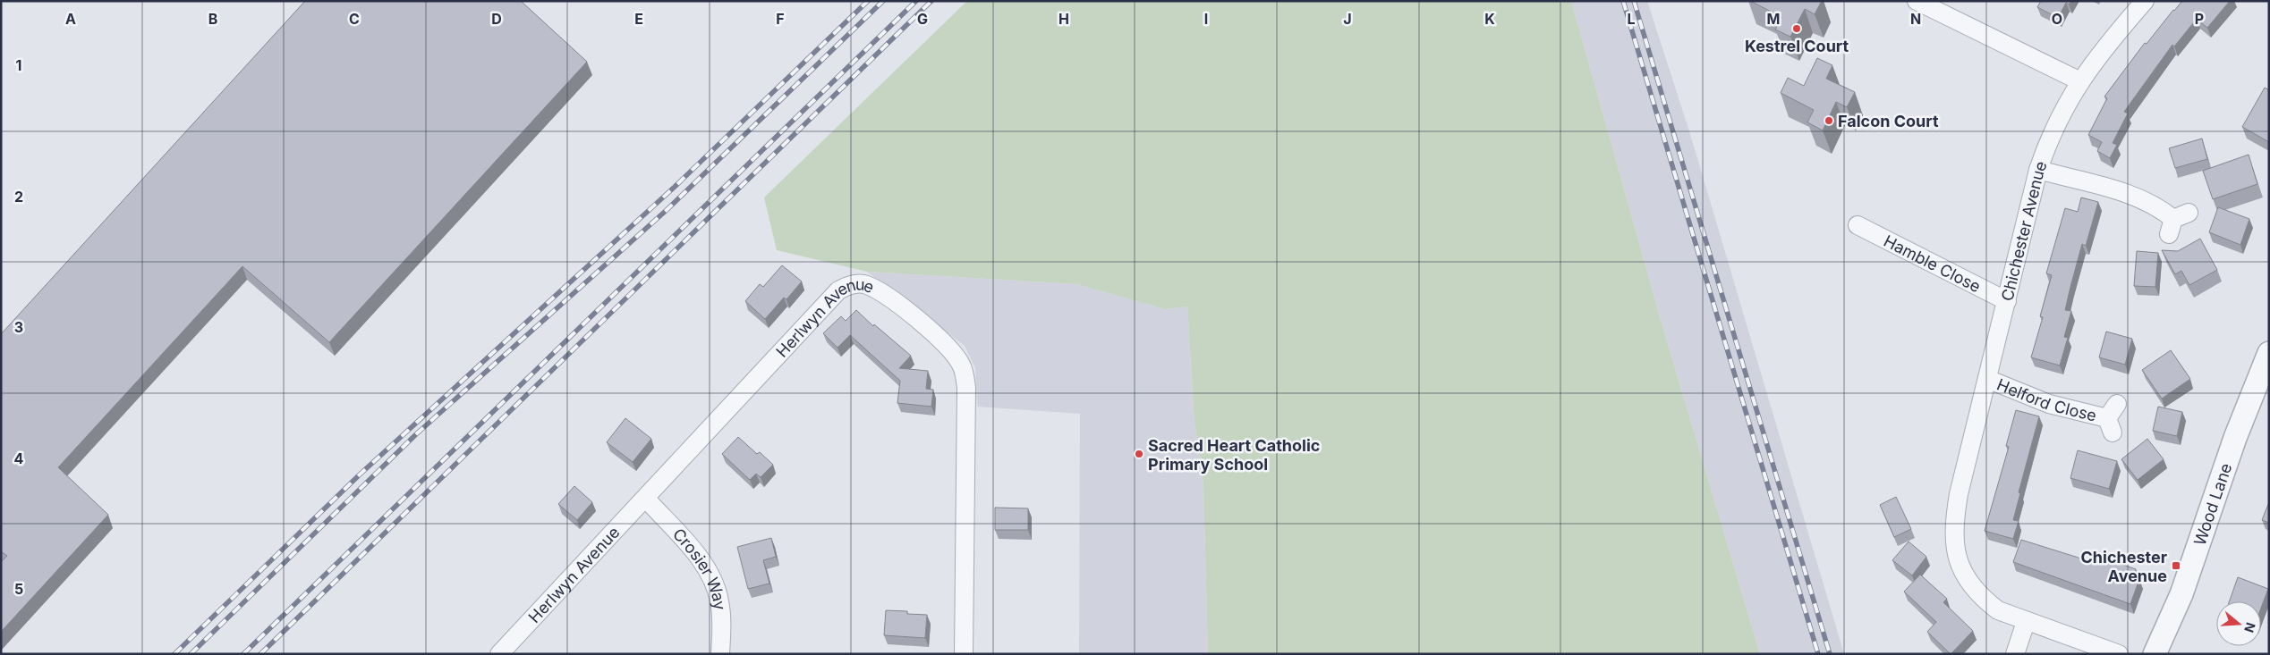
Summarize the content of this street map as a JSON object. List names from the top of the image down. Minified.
{"streets":{"street":["Chichester Avenue","Hamble Close","Herlwyn Avenue","Helford Close","Wood Lane","Crosier Way"]},"crossings":[["Chichester Avenue","Hamble Close"],["Chichester Avenue","Helford Close"],["Herlwyn Avenue","Crosier Way"]],"places":{"other":["Kestrel Court","Falcon Court","Sacred Heart Catholic Primary School"],"transit":["Chichester Avenue"]},"north":"right","grid":{"columns":["A","B","C","D","E","F","G","H","I","J","K","L","M","N","O","P"],"rows":["1","2","3","4","5"]}}
